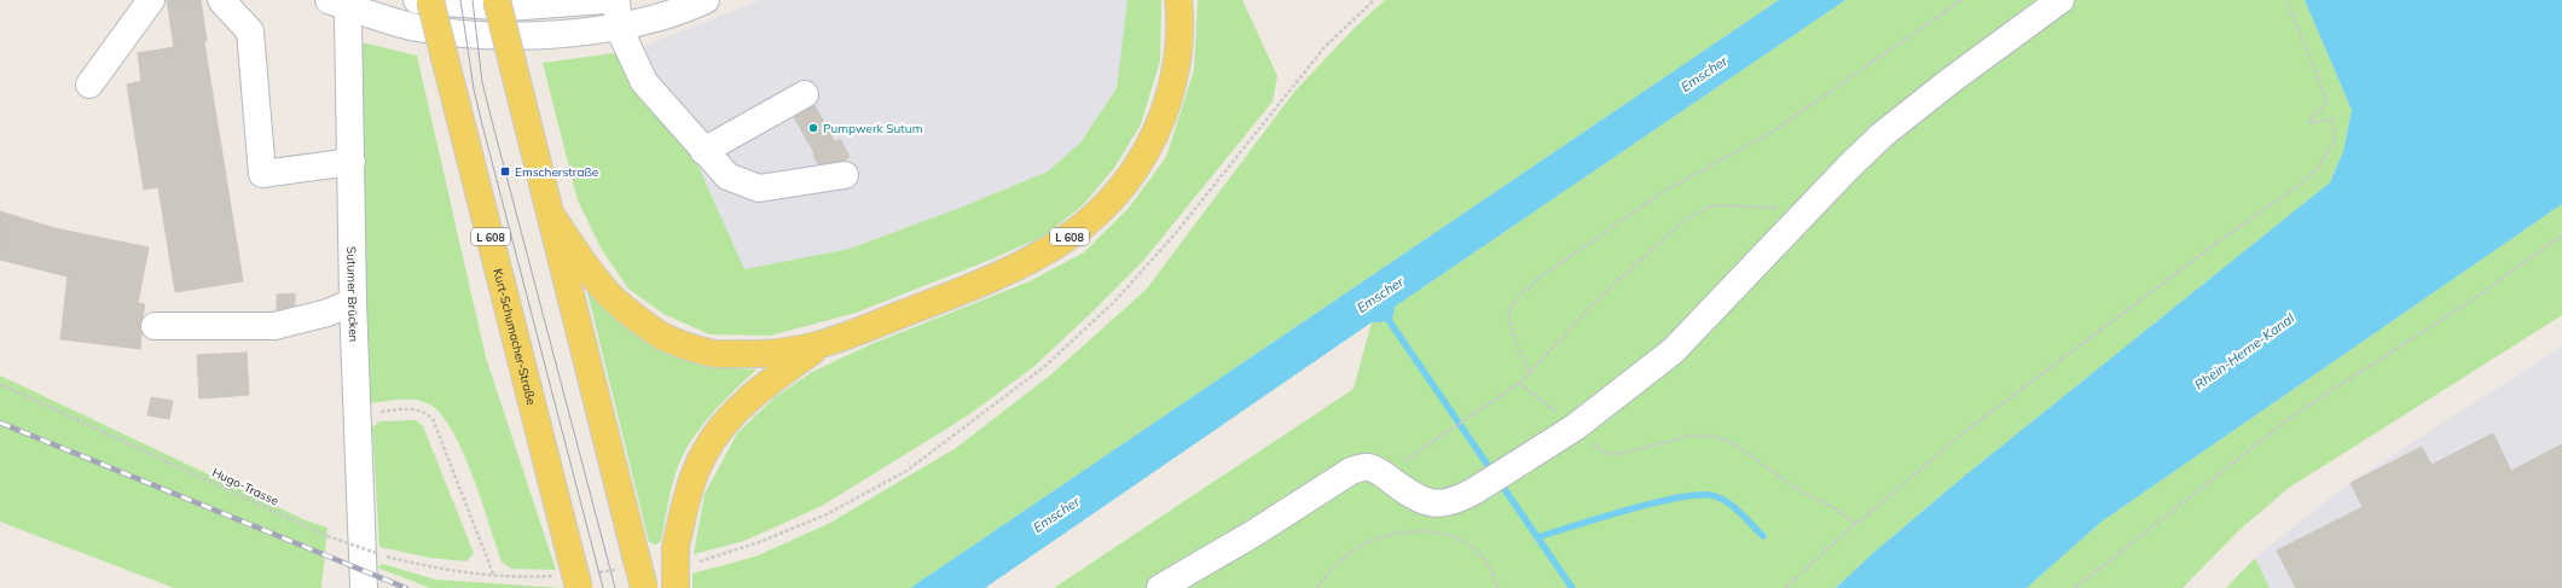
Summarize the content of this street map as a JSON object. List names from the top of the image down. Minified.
{"streets":{"main road":["L 608","Kurt-Schumacher-Straße"],"street":["Sutumer Brücken"],"path":["Hugo-Trasse"]},"crossings":[["Kurt-Schumacher-Straße","Hugo-Trasse"]],"water":["Emscher","Rhein-Herne-Kanal"],"places":{"other":["Pumpwerk Sutum"],"transit":["Emscherstraße"]}}
